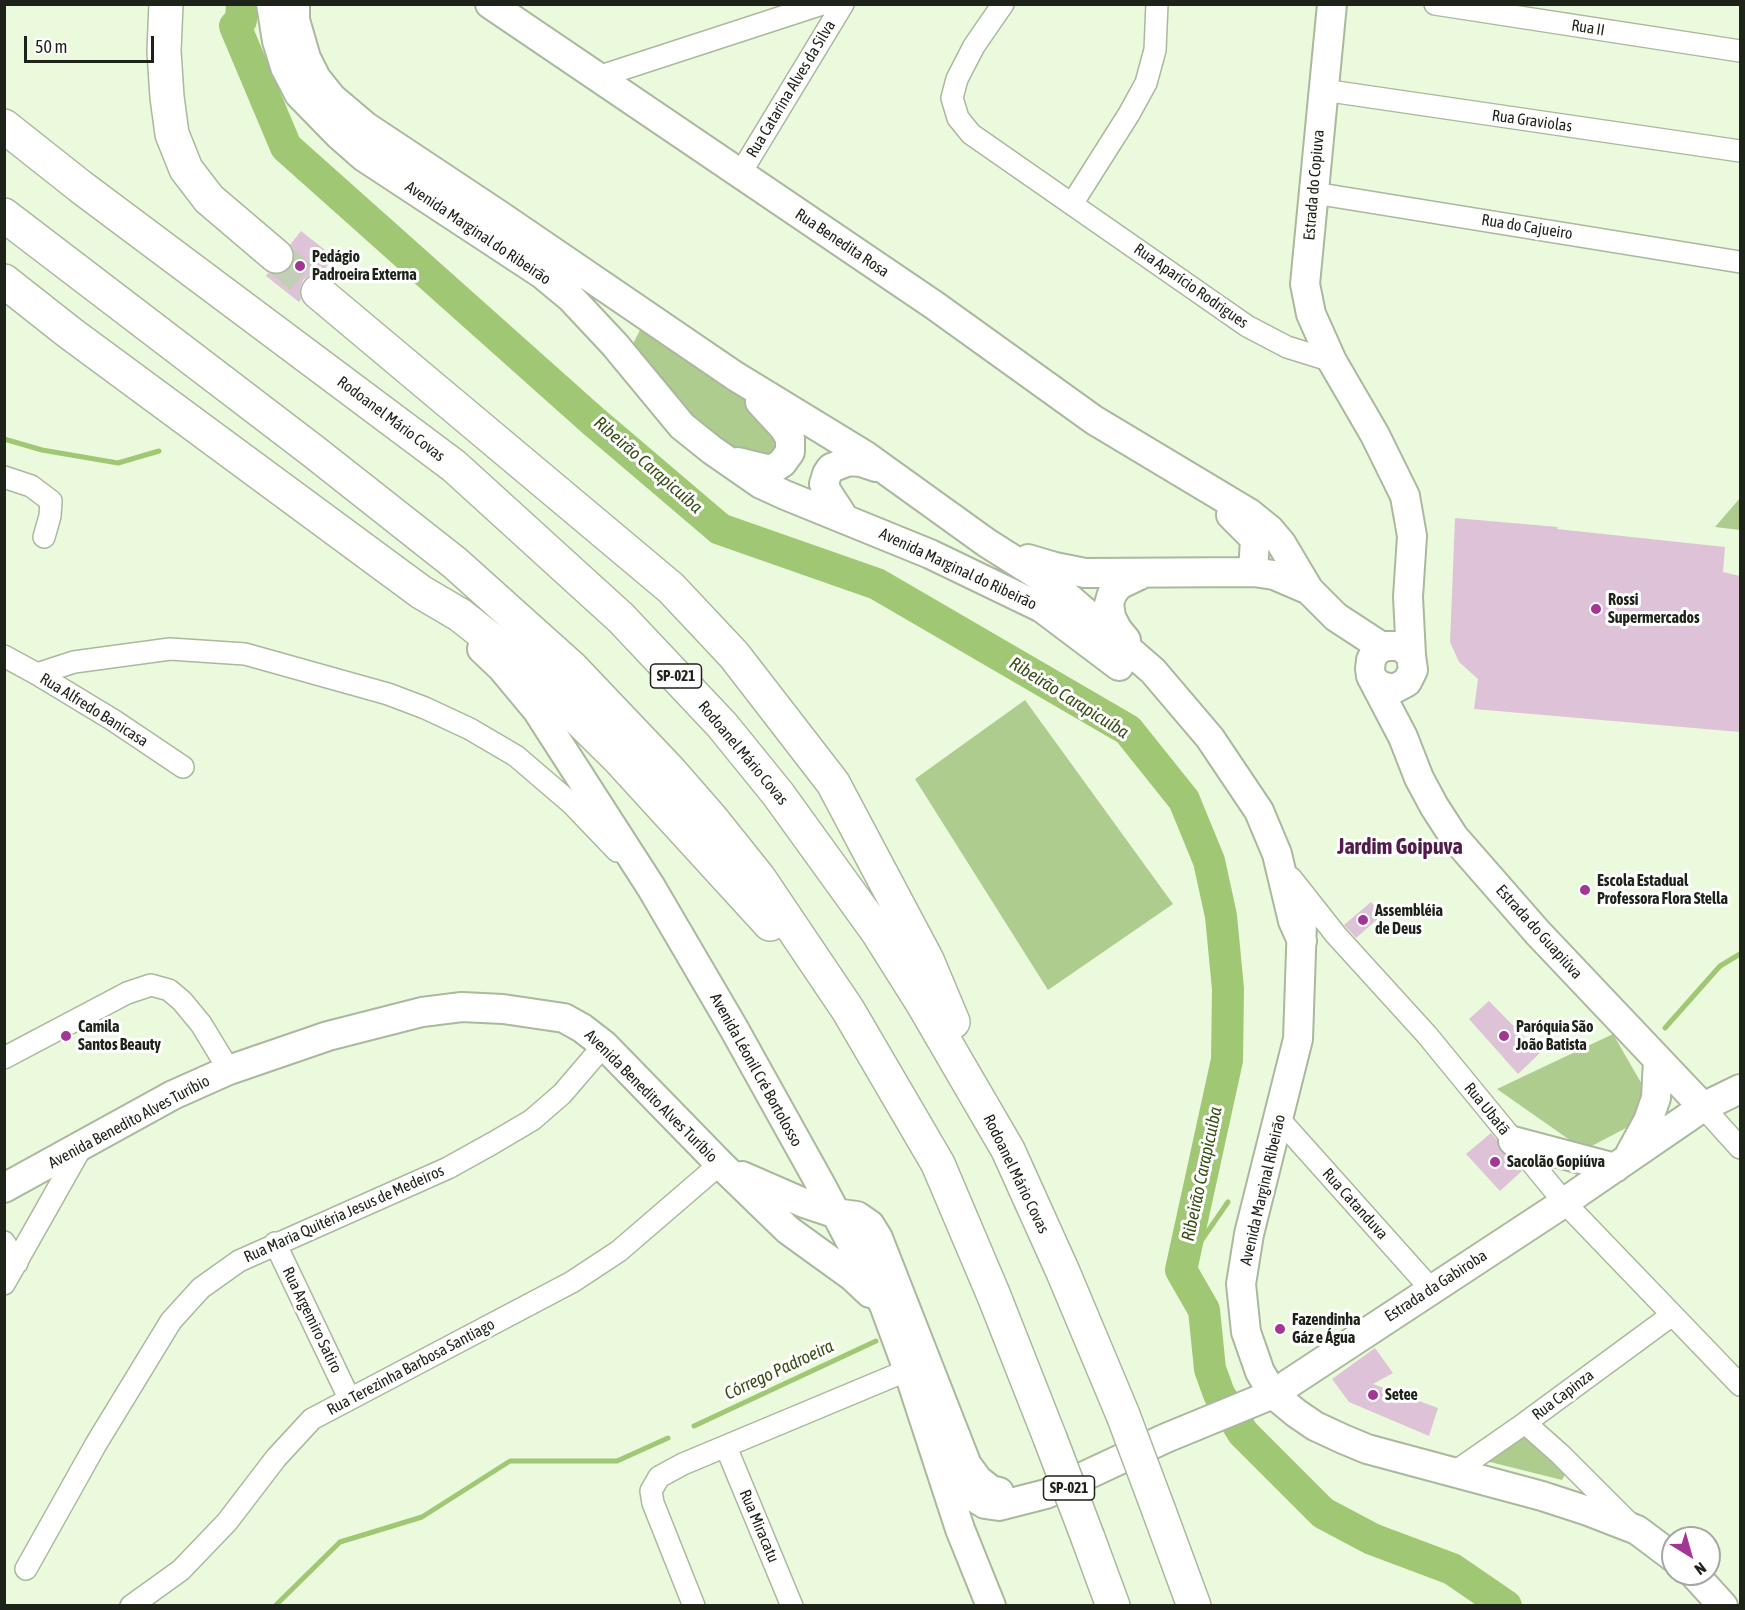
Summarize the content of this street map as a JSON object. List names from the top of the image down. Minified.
{"streets":{"highway":["Rodoanel Mário Covas","SP-021"],"main road":["Estrada do Copiuva","Avenida Marginal do Ribeirão","Rua Benedita Rosa","Estrada do Guapiúva","Avenida Léonil Cré Bortolosso","Avenida Benedito Alves Turíbio","Avenida Marginal Ribeirão","Estrada da Gabiroba"],"street":["Rua II","Rua Catarina Alves da Silva","Rua Graviolas","Rua do Cajueiro","Rua Aparício Rodrigues","Rua Alfredo Banicasa","Rua Ubatã","Rua Catanduva","Rua Maria Quitéria Jesus de Medeiros","Rua Argemiro Satiro","Rua Terezinha Barbosa Santiago","Rua Capinza","Rua Miracatu"]},"crossings":[["Rua Catarina Alves da Silva","Rua Benedita Rosa"],["Rua Graviolas","Estrada do Copiuva"],["Estrada do Copiuva","Rua do Cajueiro"],["Estrada do Copiuva","Rua Aparício Rodrigues"],["Rua Benedita Rosa","Estrada do Guapiúva"],["Estrada do Guapiúva","Estrada da Gabiroba"],["Avenida Léonil Cré Bortolosso","Avenida Benedito Alves Turíbio"],["Avenida Léonil Cré Bortolosso","Estrada da Gabiroba"],["Avenida Benedito Alves Turíbio","Rua Maria Quitéria Jesus de Medeiros"],["Avenida Benedito Alves Turíbio","Estrada da Gabiroba"],["Avenida Benedito Alves Turíbio","Rua Terezinha Barbosa Santiago"],["Rua Ubatã","Avenida Marginal Ribeirão"],["Rua Ubatã","Estrada da Gabiroba"],["Rua Ubatã","Rua Capinza"],["Avenida Marginal Ribeirão","Rua Catanduva"],["Avenida Marginal Ribeirão","Estrada da Gabiroba"],["Avenida Marginal Ribeirão","Rua Capinza"],["Rua Catanduva","Estrada da Gabiroba"],["Rua Maria Quitéria Jesus de Medeiros","Rua Argemiro Satiro"],["Rua Argemiro Satiro","Rua Terezinha Barbosa Santiago"]],"districts":["Jardim Goipuva"],"water":["Ribeirão Carapicuíba","Córrego Padroeira"],"places":["Pedágio Padroeira Externa","Rossi Supermercados","Escola Estadual Professora Flora Stella","Assembléia de Deus","Camila Santos Beauty","Paróquia São João Batista","Sacolão Gopiúva","Fazendinha Gáz e Água","Setee"],"scale_bar":"50 m","north":"bottom right"}
